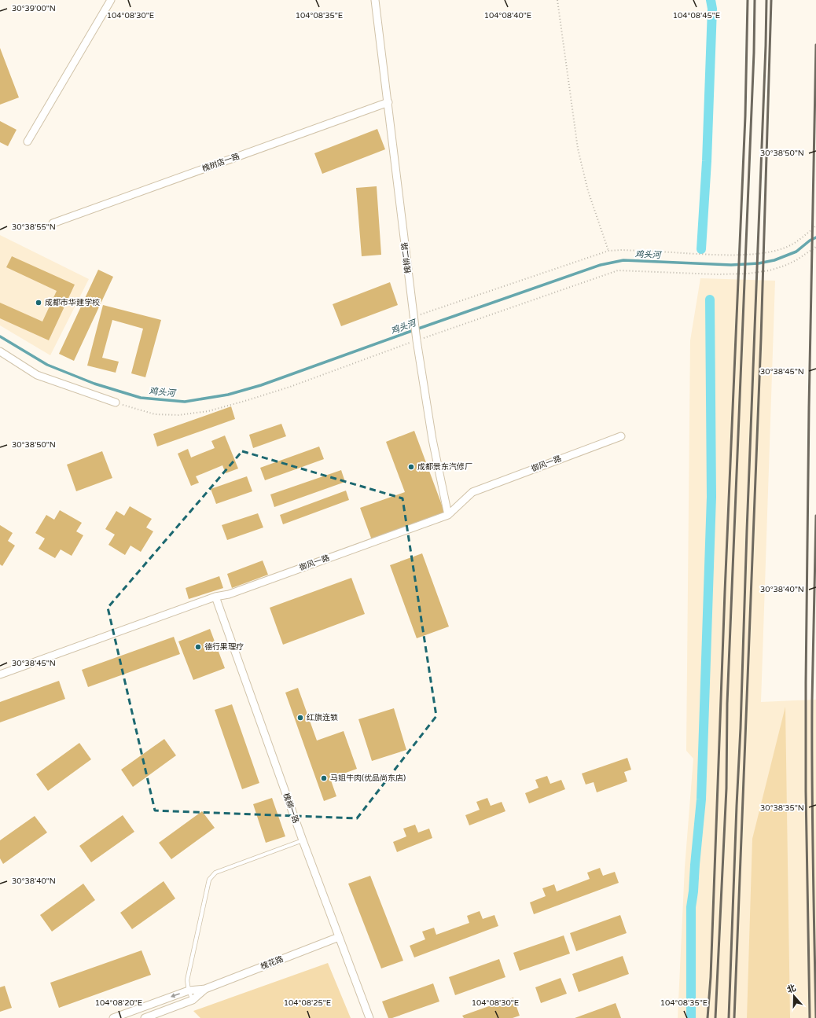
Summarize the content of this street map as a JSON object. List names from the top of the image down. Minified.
{"streets":{"street":["槐树店一路","槐柳二路","御风一路","槐柳一路","槐花路"]},"crossings":[["槐树店一路","槐柳二路"],["槐柳二路","御风一路"],["御风一路","槐柳一路"],["槐柳一路","槐花路"]],"water":["鸡头河"],"places":["成都市华建学校","成都景东汽修厂","德行果理疗","红旗连锁","马姐牛肉(优品尚东店)"],"north":"top","coordinates":["30°39'00\"N","104°08'30\"E","104°08'35\"E","104°08'40\"E","104°08'45\"E","30°38'50\"N","30°38'55\"N","30°38'45\"N","30°38'40\"N","30°38'35\"N","104°08'20\"E","104°08'25\"E"]}
